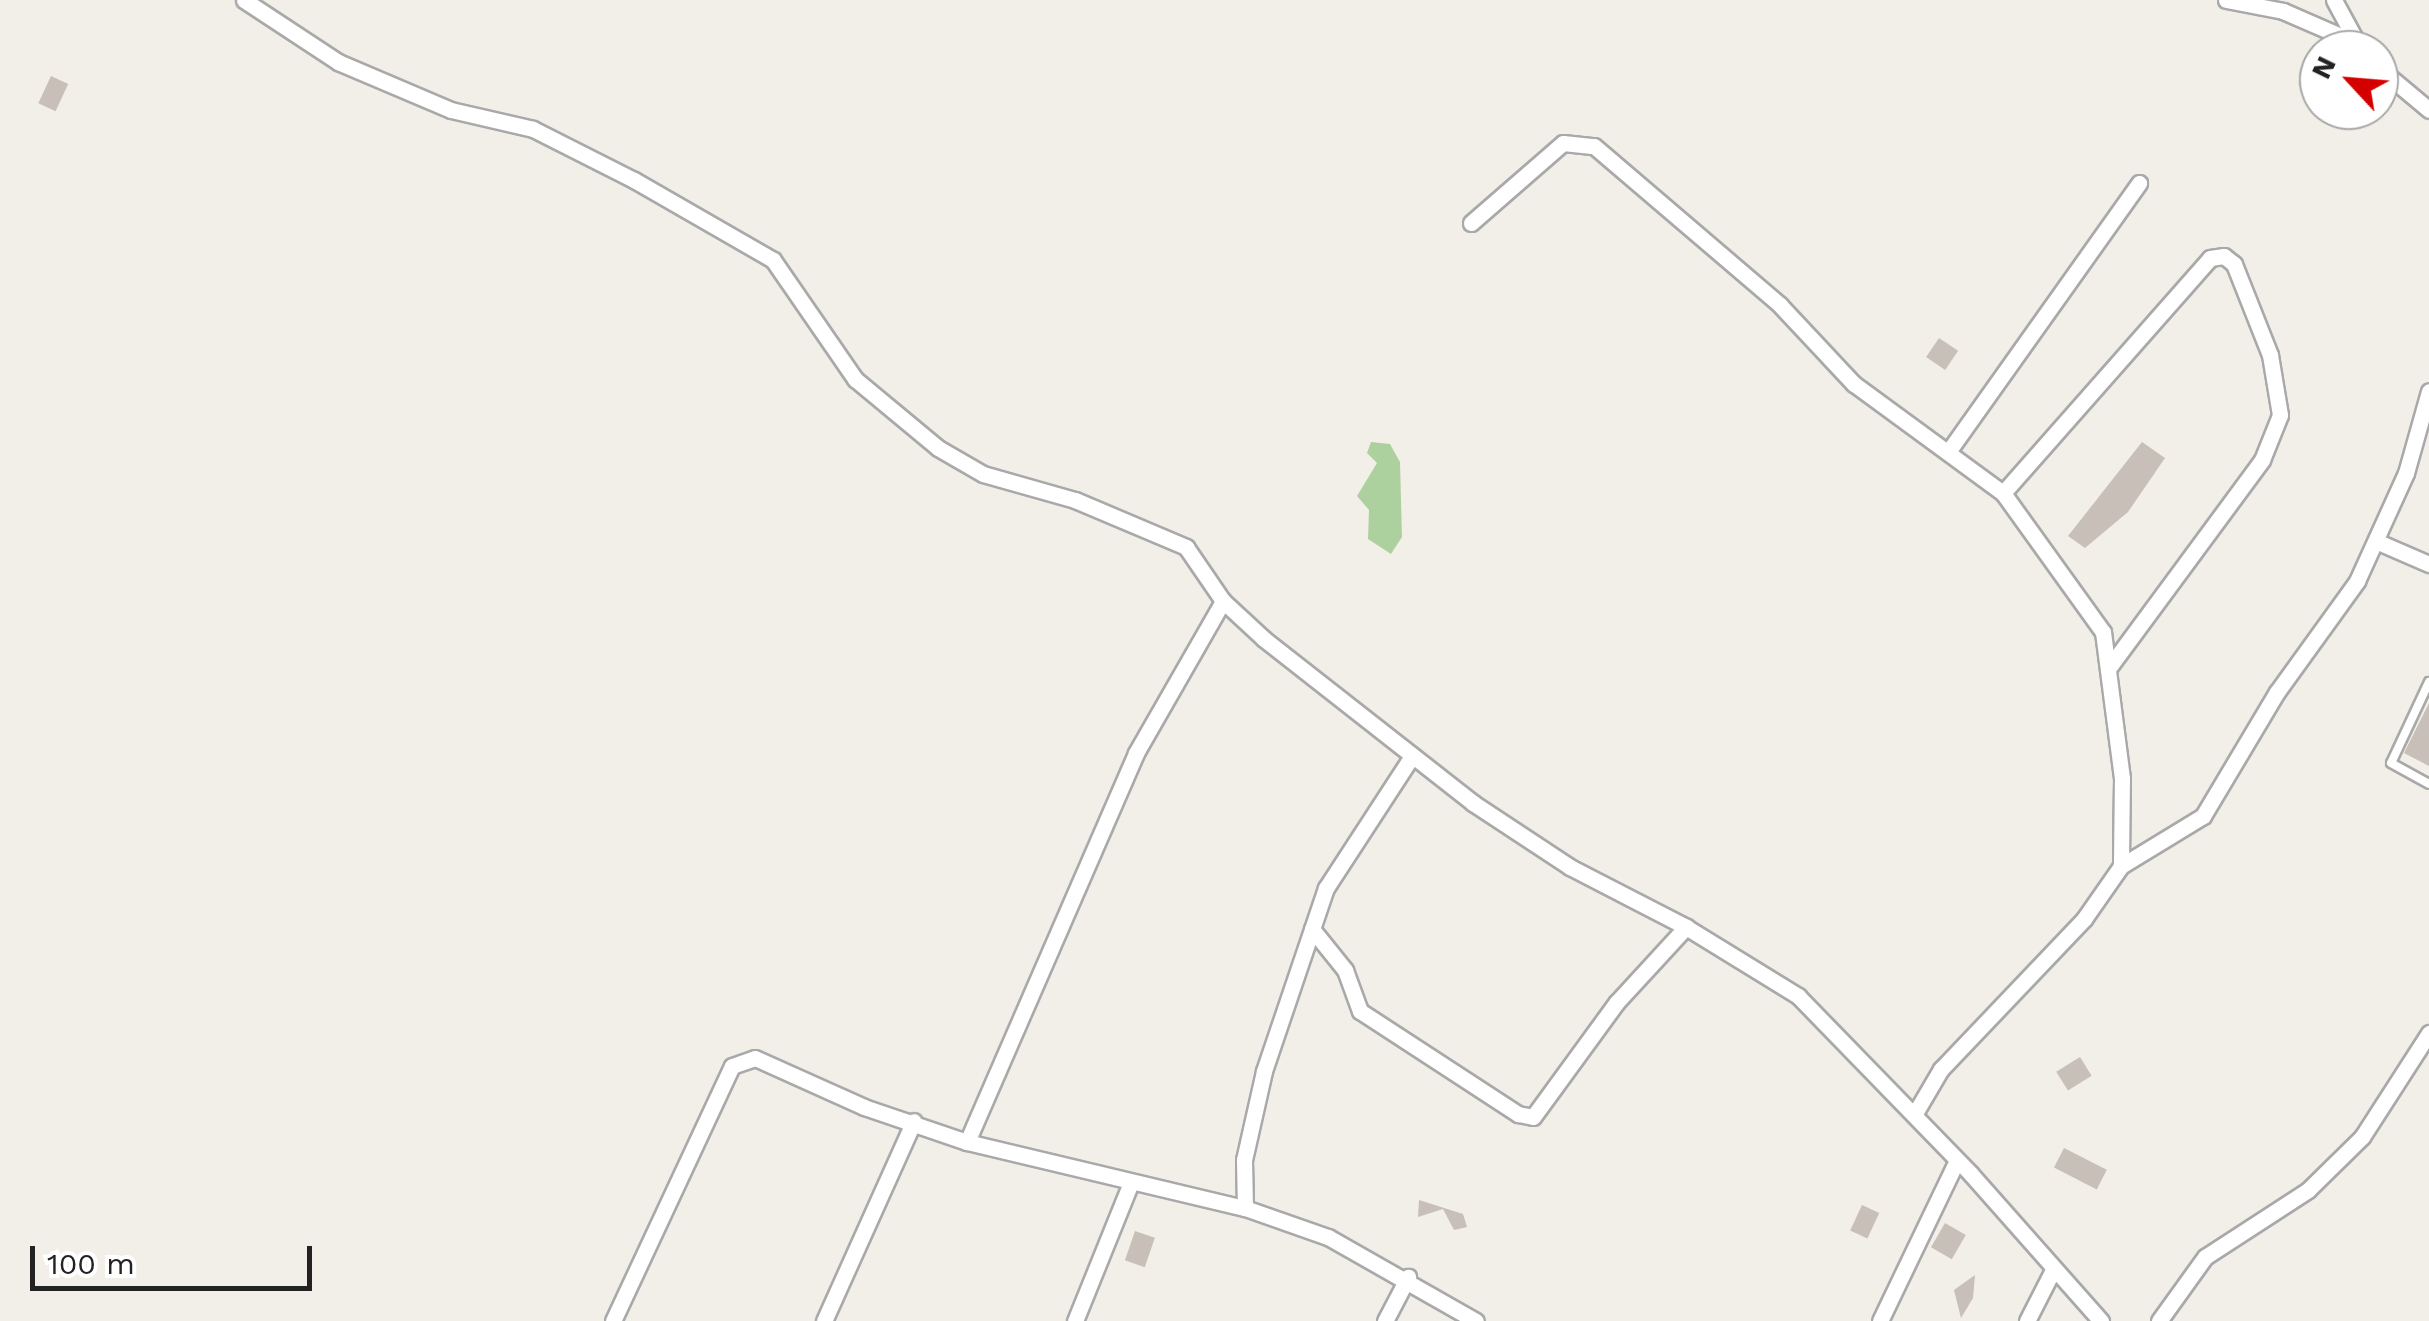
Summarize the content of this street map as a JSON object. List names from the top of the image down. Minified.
{"scale_bar":"100 m","north":"top left"}
